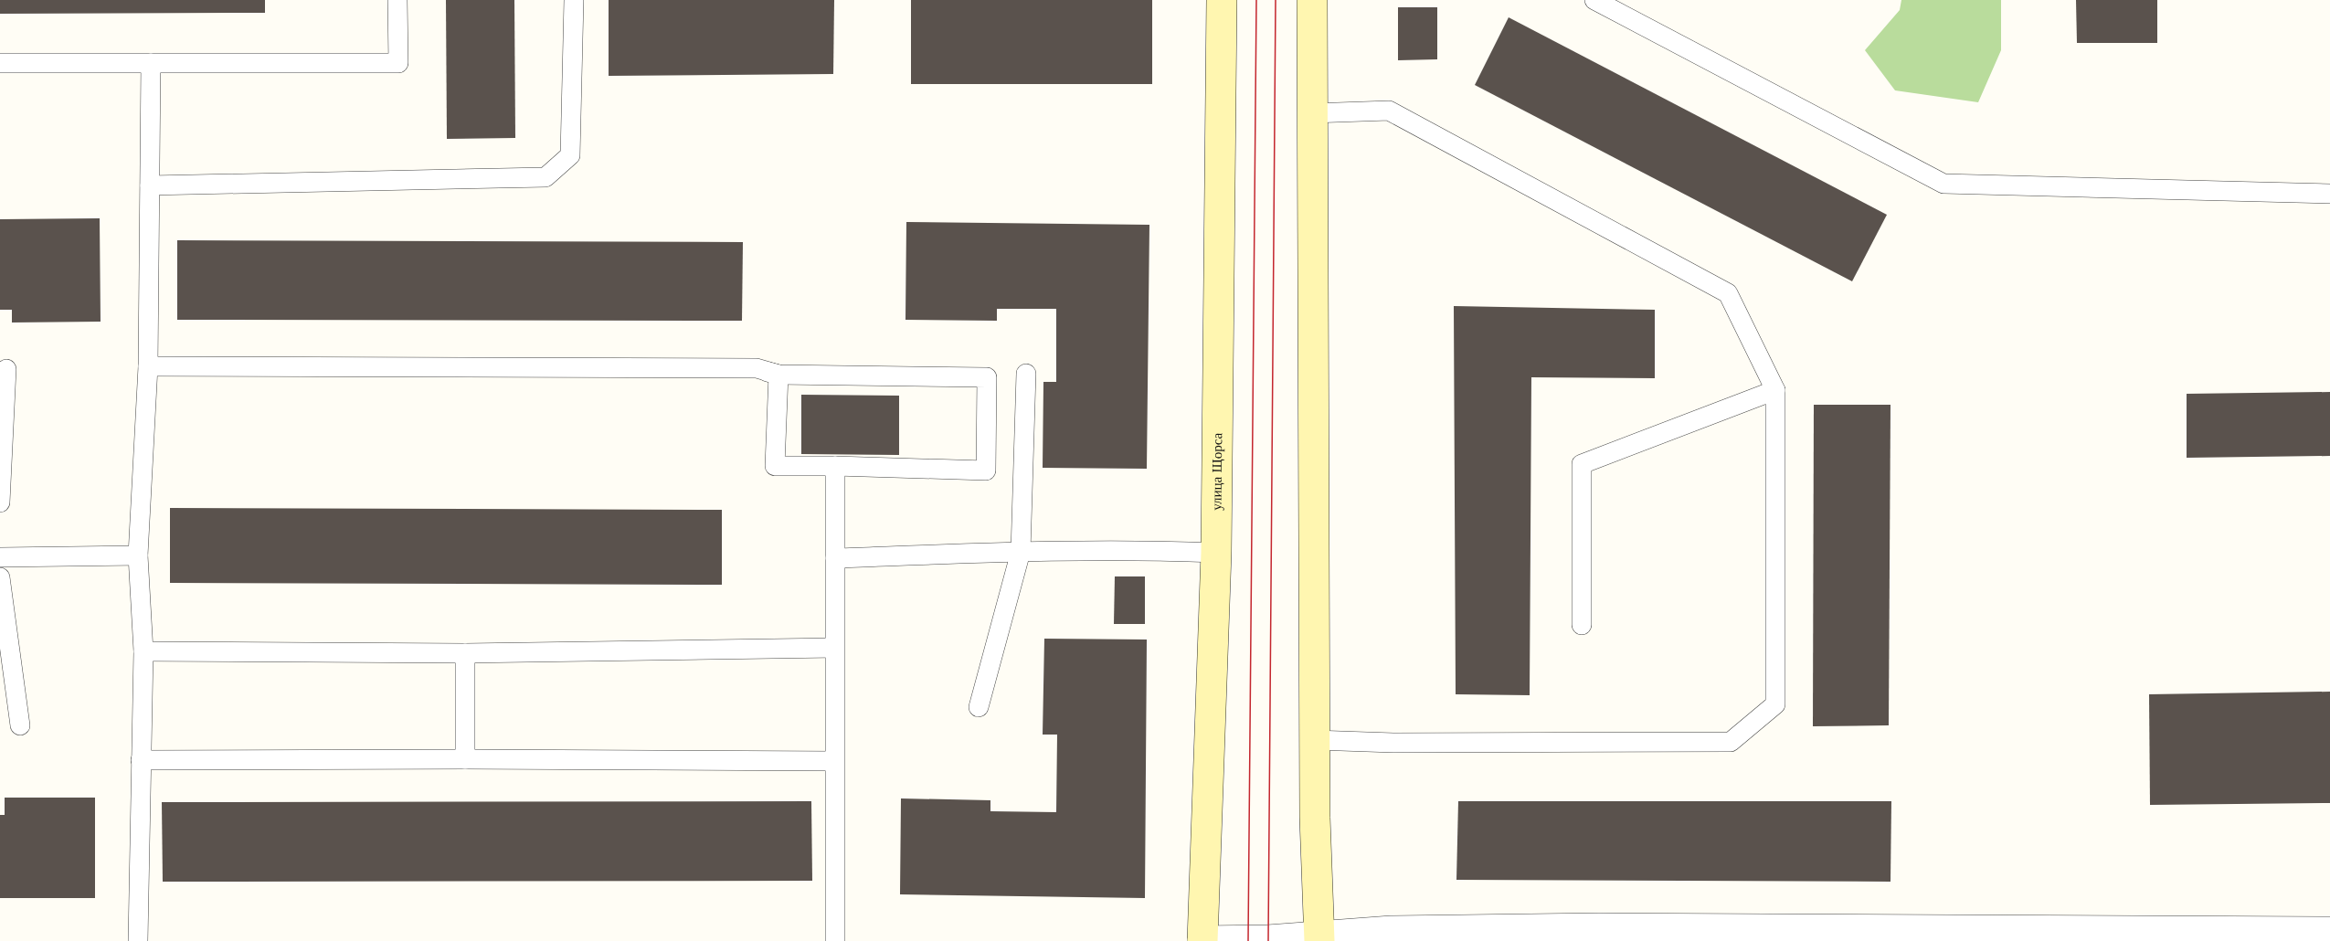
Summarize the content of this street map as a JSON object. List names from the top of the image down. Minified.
{"streets":{"main road":["улица Щорса"]}}
